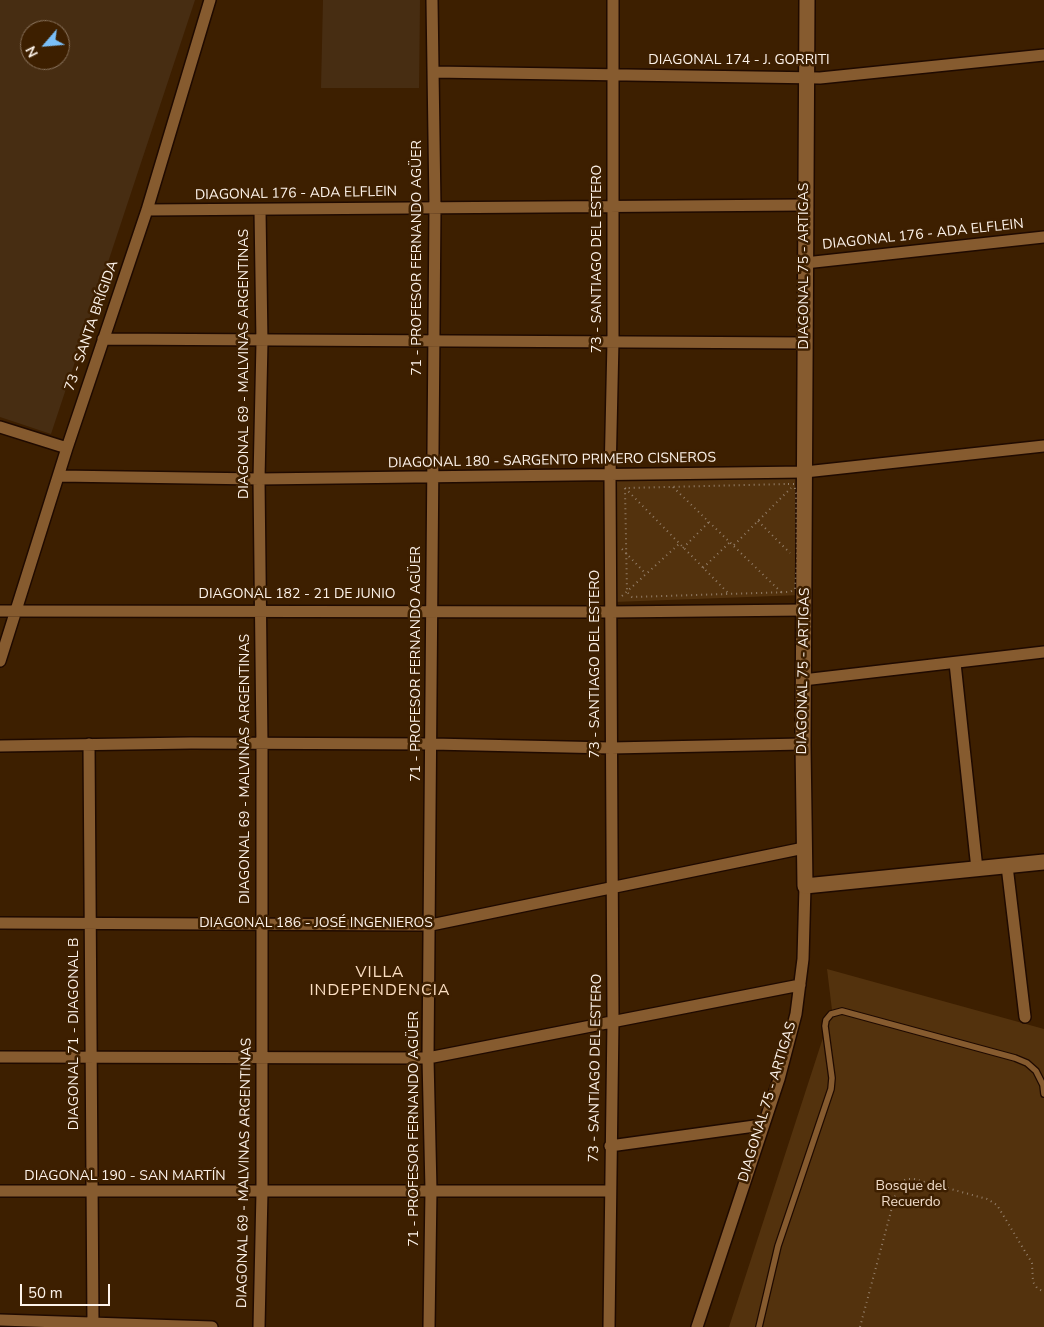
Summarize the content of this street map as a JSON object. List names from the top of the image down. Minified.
{"streets":{"street":["DIAGONAL 174 - J. GORRITI","DIAGONAL 176 - ADA ELFLEIN","71 - PROFESOR FERNANDO AGÜER","73 - SANTIAGO DEL ESTERO","DIAGONAL 75 - ARTIGAS","73 - SANTA BRÍGIDA","DIAGONAL 69 - MALVINAS ARGENTINAS","DIAGONAL 180 - SARGENTO PRIMERO CISNEROS","DIAGONAL 182 - 21 DE JUNIO","DIAGONAL 186 - JOSÉ INGENIEROS","DIAGONAL 71 - DIAGONAL B","DIAGONAL 190 - SAN MARTÍN"]},"crossings":[["DIAGONAL 174 - J. GORRITI","71 - PROFESOR FERNANDO AGÜER"],["DIAGONAL 174 - J. GORRITI","73 - SANTIAGO DEL ESTERO"],["DIAGONAL 174 - J. GORRITI","DIAGONAL 75 - ARTIGAS"],["DIAGONAL 176 - ADA ELFLEIN","71 - PROFESOR FERNANDO AGÜER"],["DIAGONAL 176 - ADA ELFLEIN","73 - SANTIAGO DEL ESTERO"],["DIAGONAL 176 - ADA ELFLEIN","DIAGONAL 75 - ARTIGAS"],["DIAGONAL 176 - ADA ELFLEIN","73 - SANTA BRÍGIDA"],["DIAGONAL 176 - ADA ELFLEIN","DIAGONAL 69 - MALVINAS ARGENTINAS"],["71 - PROFESOR FERNANDO AGÜER","DIAGONAL 180 - SARGENTO PRIMERO CISNEROS"],["71 - PROFESOR FERNANDO AGÜER","DIAGONAL 182 - 21 DE JUNIO"],["71 - PROFESOR FERNANDO AGÜER","DIAGONAL 186 - JOSÉ INGENIEROS"],["71 - PROFESOR FERNANDO AGÜER","DIAGONAL 190 - SAN MARTÍN"],["73 - SANTIAGO DEL ESTERO","DIAGONAL 180 - SARGENTO PRIMERO CISNEROS"],["73 - SANTIAGO DEL ESTERO","DIAGONAL 182 - 21 DE JUNIO"],["73 - SANTIAGO DEL ESTERO","DIAGONAL 186 - JOSÉ INGENIEROS"],["73 - SANTIAGO DEL ESTERO","DIAGONAL 190 - SAN MARTÍN"],["DIAGONAL 75 - ARTIGAS","DIAGONAL 180 - SARGENTO PRIMERO CISNEROS"],["DIAGONAL 75 - ARTIGAS","DIAGONAL 182 - 21 DE JUNIO"],["DIAGONAL 75 - ARTIGAS","DIAGONAL 186 - JOSÉ INGENIEROS"],["73 - SANTA BRÍGIDA","DIAGONAL 180 - SARGENTO PRIMERO CISNEROS"],["73 - SANTA BRÍGIDA","DIAGONAL 182 - 21 DE JUNIO"],["DIAGONAL 69 - MALVINAS ARGENTINAS","DIAGONAL 180 - SARGENTO PRIMERO CISNEROS"],["DIAGONAL 69 - MALVINAS ARGENTINAS","DIAGONAL 182 - 21 DE JUNIO"],["DIAGONAL 69 - MALVINAS ARGENTINAS","DIAGONAL 186 - JOSÉ INGENIEROS"],["DIAGONAL 69 - MALVINAS ARGENTINAS","DIAGONAL 190 - SAN MARTÍN"],["DIAGONAL 186 - JOSÉ INGENIEROS","DIAGONAL 71 - DIAGONAL B"],["DIAGONAL 71 - DIAGONAL B","DIAGONAL 190 - SAN MARTÍN"]],"districts":["VILLA INDEPENDENCIA"],"parks":["Bosque del Recuerdo"],"scale_bar":"50 m","north":"bottom left"}
